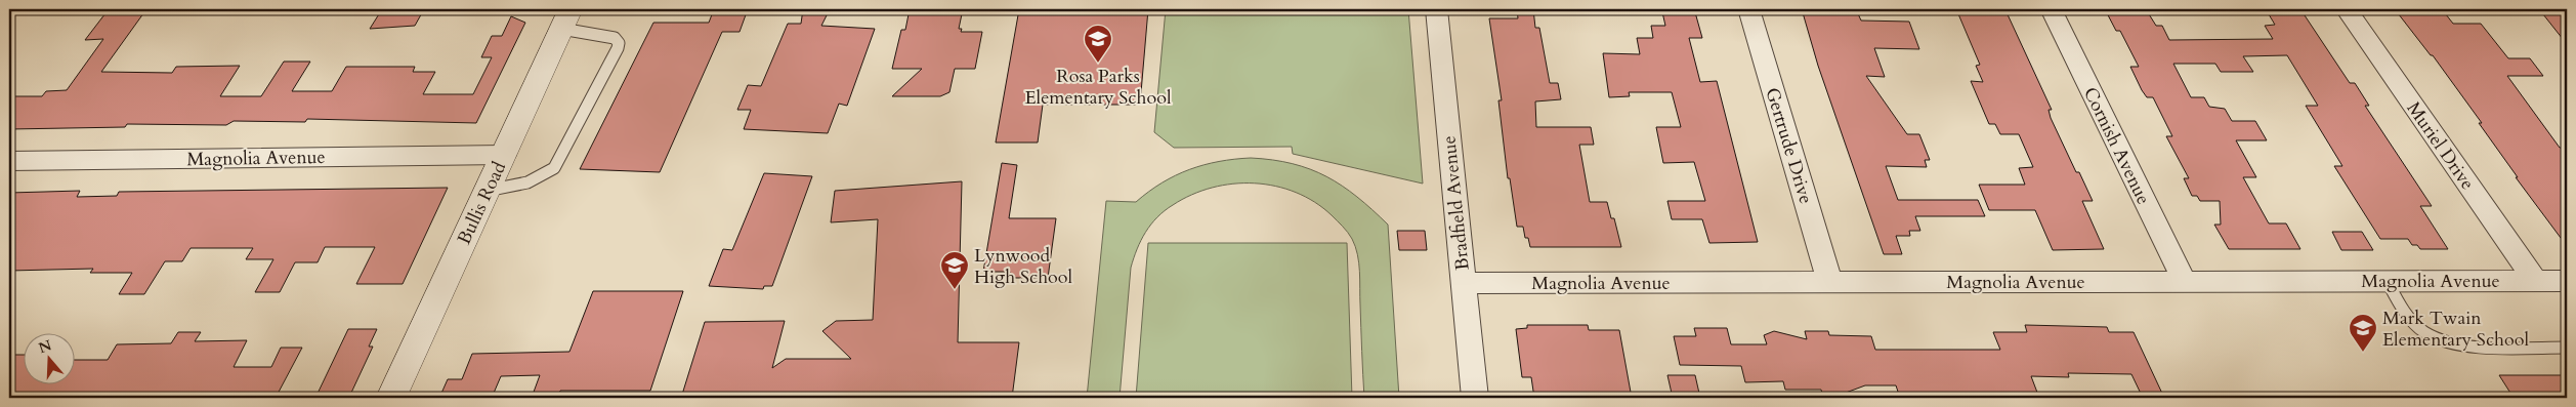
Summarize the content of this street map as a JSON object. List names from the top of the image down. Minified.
{"streets":{"street":["Gertrude Drive","Cornish Avenue","Muriel Drive","Magnolia Avenue","Bullis Road","Bradfield Avenue"]},"crossings":[["Gertrude Drive","Magnolia Avenue"],["Cornish Avenue","Magnolia Avenue"],["Muriel Drive","Magnolia Avenue"],["Magnolia Avenue","Bullis Road"],["Magnolia Avenue","Bradfield Avenue"]],"places":{"school or university":["Rosa Parks Elementary School","Lynwood High School","Mark Twain Elementary School"]},"north":"top"}
